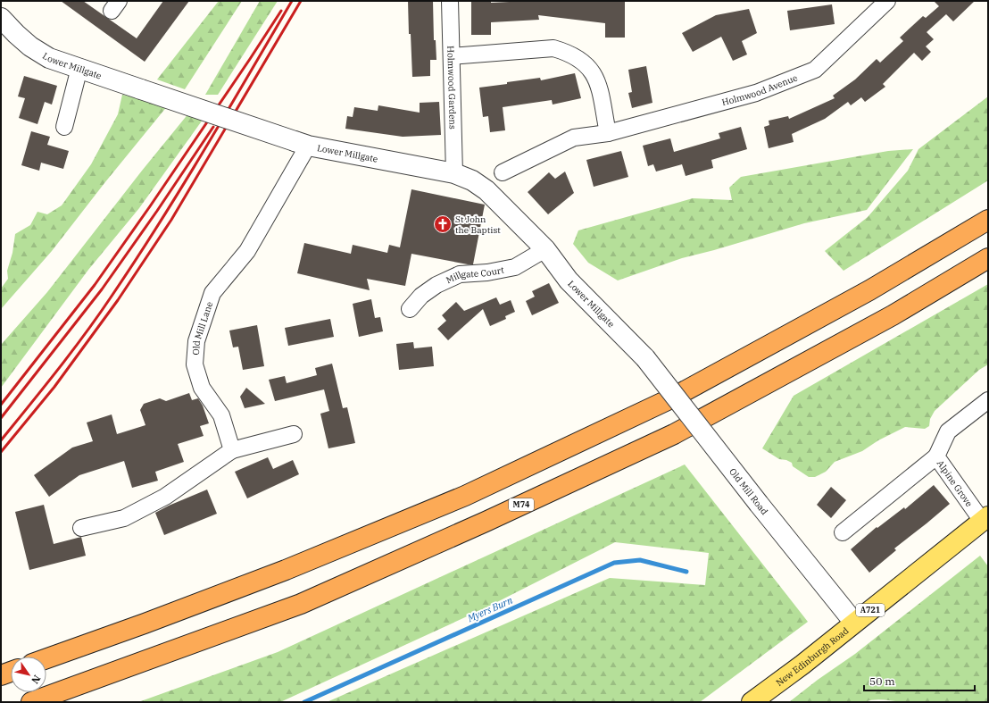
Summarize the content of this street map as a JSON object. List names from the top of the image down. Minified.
{"streets":{"highway":["M74"],"main road":["A721","New Edinburgh Road"],"street":["Lower Millgate","Holmwood Gardens","Holmwood Avenue","Millgate Court","Old Mill Lane","Alpine Grove","Old Mill Road"]},"crossings":[["Lower Millgate","Holmwood Gardens"],["Lower Millgate","Millgate Court"],["Lower Millgate","Old Mill Lane"],["Lower Millgate","Old Mill Road"],["Alpine Grove","New Edinburgh Road"],["Old Mill Road","New Edinburgh Road"]],"water":["Myers Burn"],"places":{"church":["St John the Baptist"]},"scale_bar":"50 m","north":"bottom right"}
